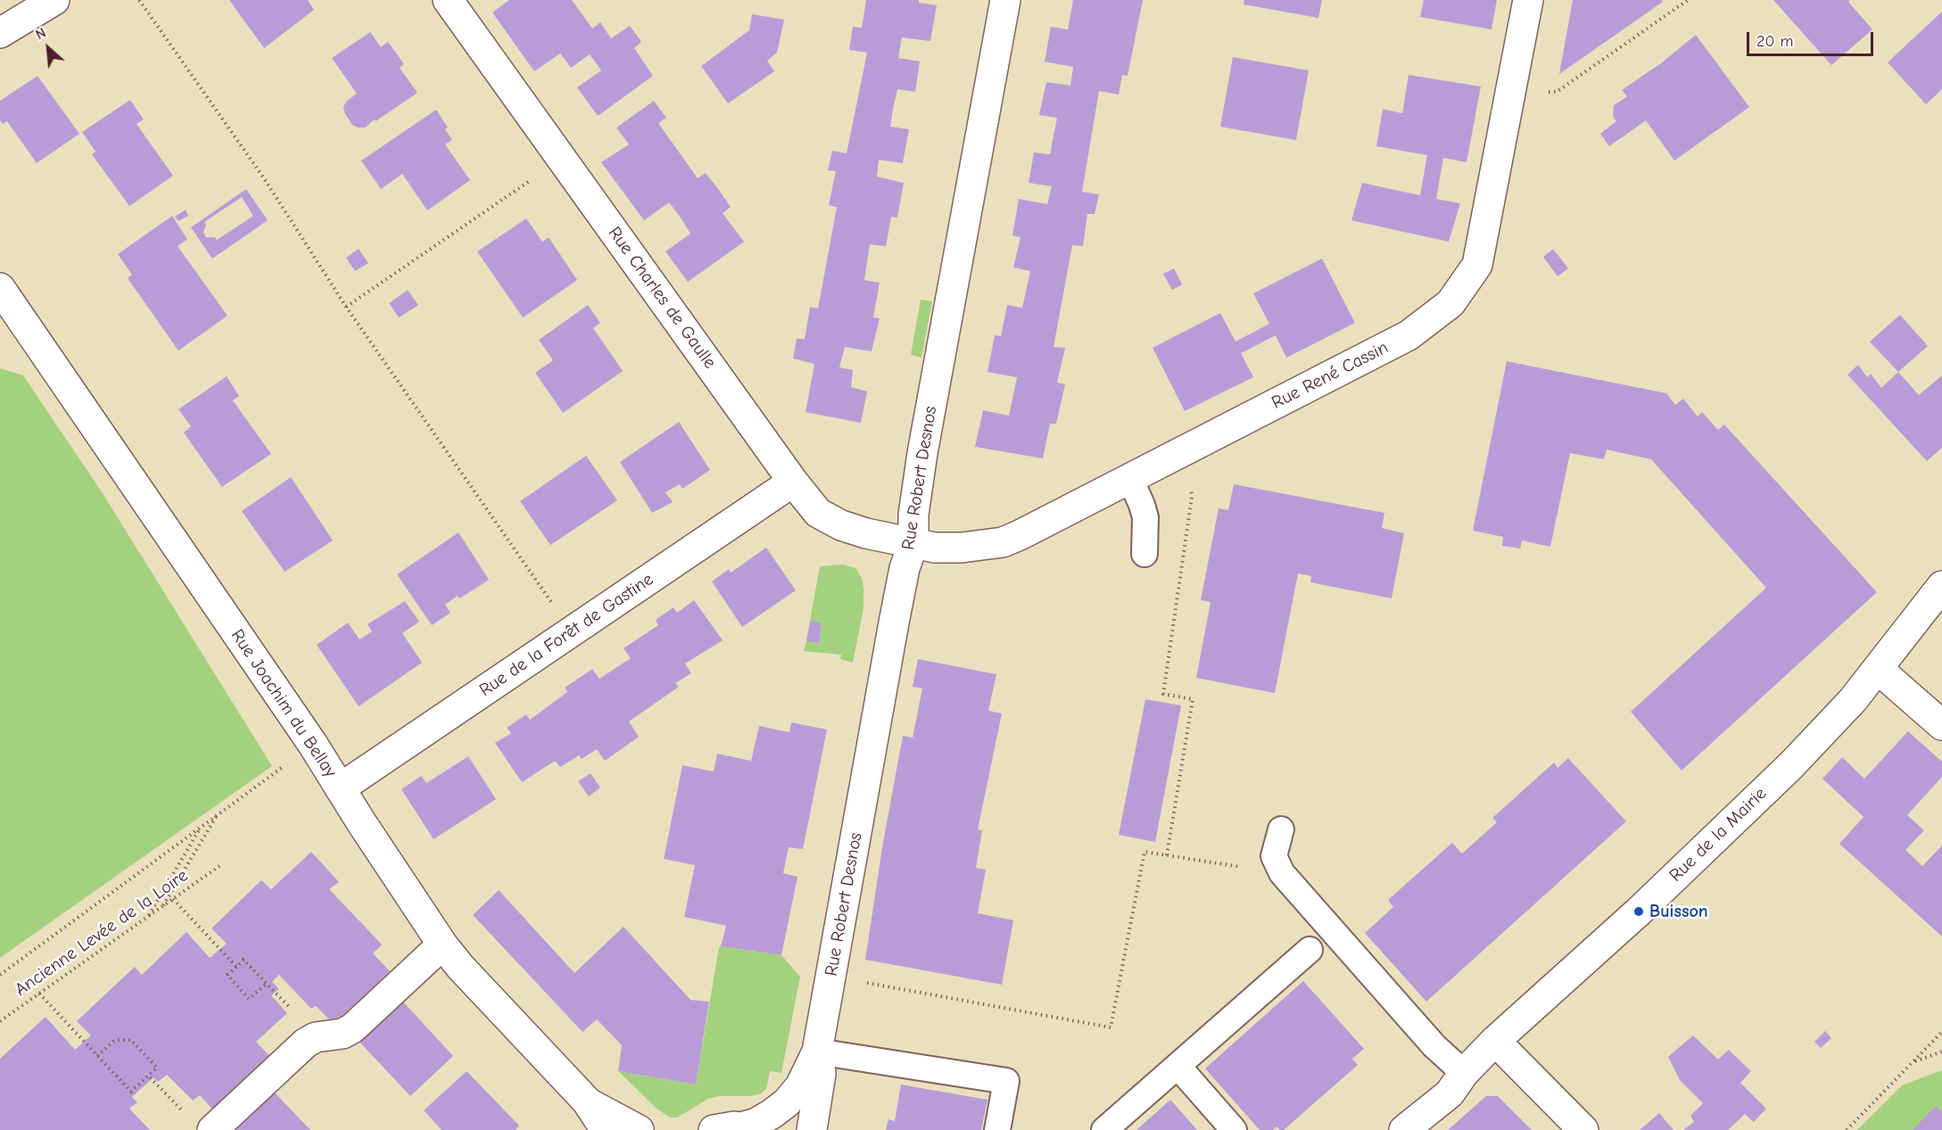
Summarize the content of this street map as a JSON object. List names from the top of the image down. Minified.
{"streets":{"street":["Rue Charles de Gaulle","Rue René Cassin","Rue Robert Desnos","Rue de la Forêt de Gastine","Rue Joachim du Bellay","Rue de la Mairie"],"path":["Ancienne Levée de la Loire"]},"crossings":[["Rue Charles de Gaulle","Rue René Cassin"],["Rue Charles de Gaulle","Rue Robert Desnos"],["Rue Charles de Gaulle","Rue de la Forêt de Gastine"],["Rue René Cassin","Rue Robert Desnos"],["Rue de la Forêt de Gastine","Rue Joachim du Bellay"]],"places":["Buisson"],"scale_bar":"20 m","north":"top left"}
